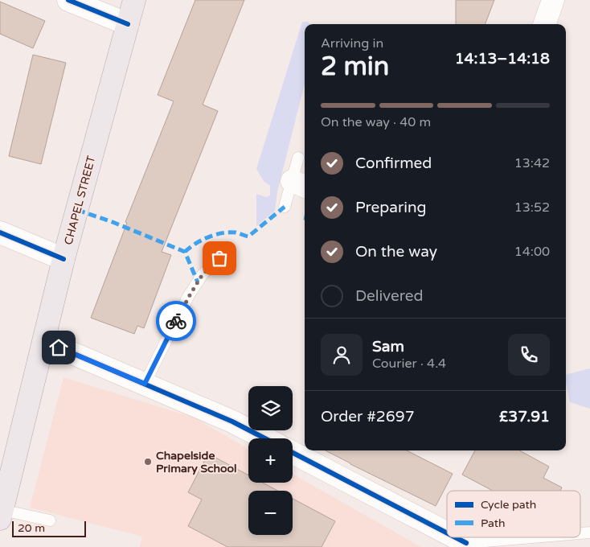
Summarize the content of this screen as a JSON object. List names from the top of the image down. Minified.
{"streets":{"main road":["CHAPEL STREET"]},"places":["Chapelside Primary School"],"legend":["Cycle path","Path"],"scale_bar":"20 m","page":{"heading":["2 min","Arriving in","14:13–14:18"],"panel":["Sam","Courier · 4.4","Order #2697","£37.91"],"bar":"On the way · 40 m","list":[["Confirmed","13:42"],["Preparing","13:52"],["On the way","14:00"],"Delivered"],"map_buttons":["+","−"],"scale":"20 m"}}
